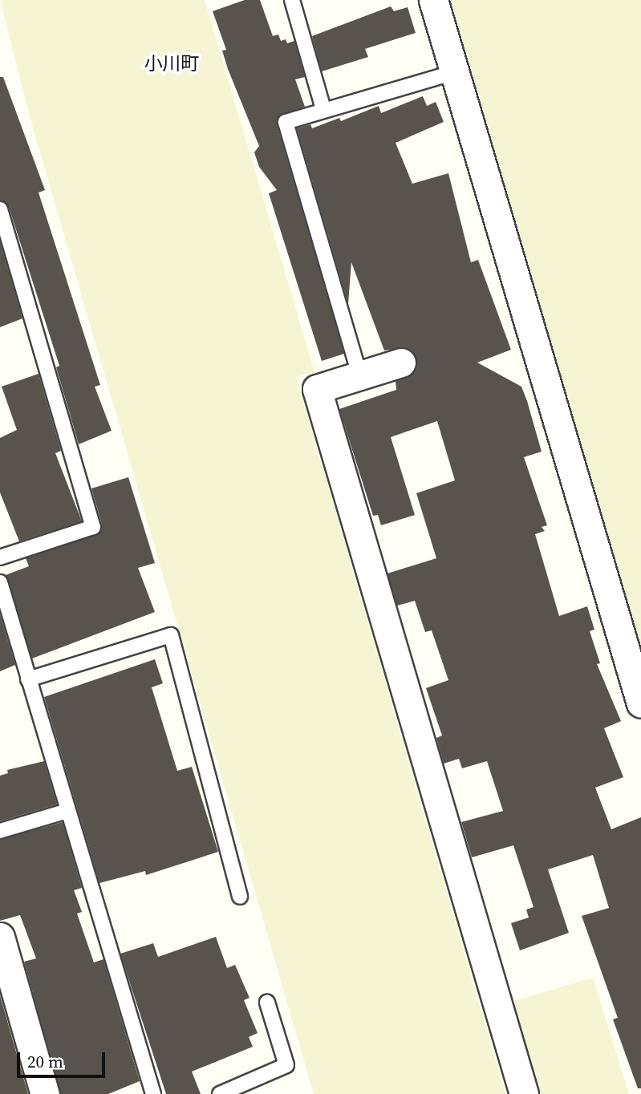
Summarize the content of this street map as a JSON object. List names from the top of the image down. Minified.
{"districts":["小川町"],"scale_bar":"20 m"}
